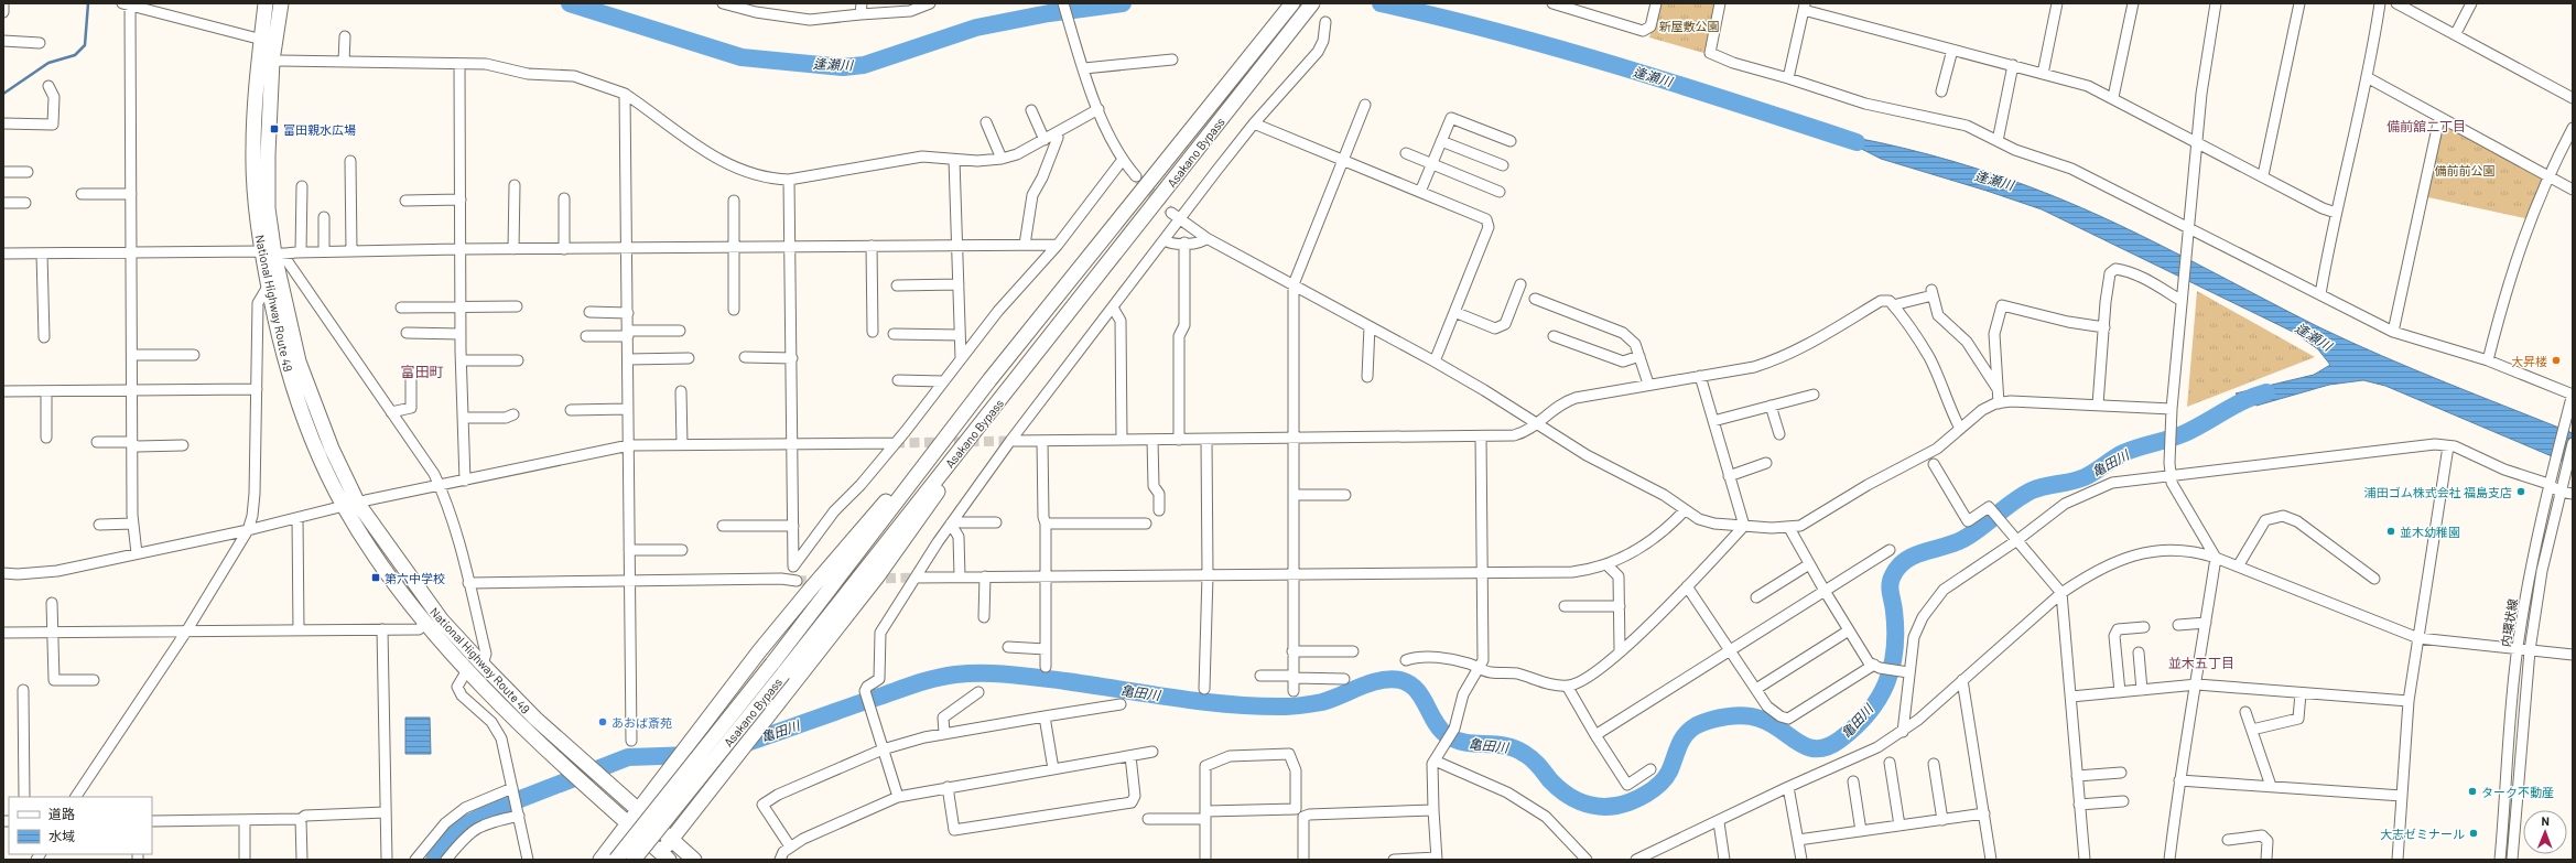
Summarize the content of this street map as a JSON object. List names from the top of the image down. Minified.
{"streets":{"highway":["Asakano Bypass","National Highway Route 49"],"street":["内環状線"]},"districts":["備前舘二丁目","富田町","並木五丁目"],"water":["逢瀬川","亀田川"],"parks":["新屋敷公園","備前前公園"],"places":{"transit":["富田親水広場","第六中学校"],"other":["大昇楼","浦田ゴム株式会社 福島支店","並木幼稚園","あおば斎苑","ターク不動産","大志ゼミナール"]},"legend":["道路","水域"],"north":"top"}
